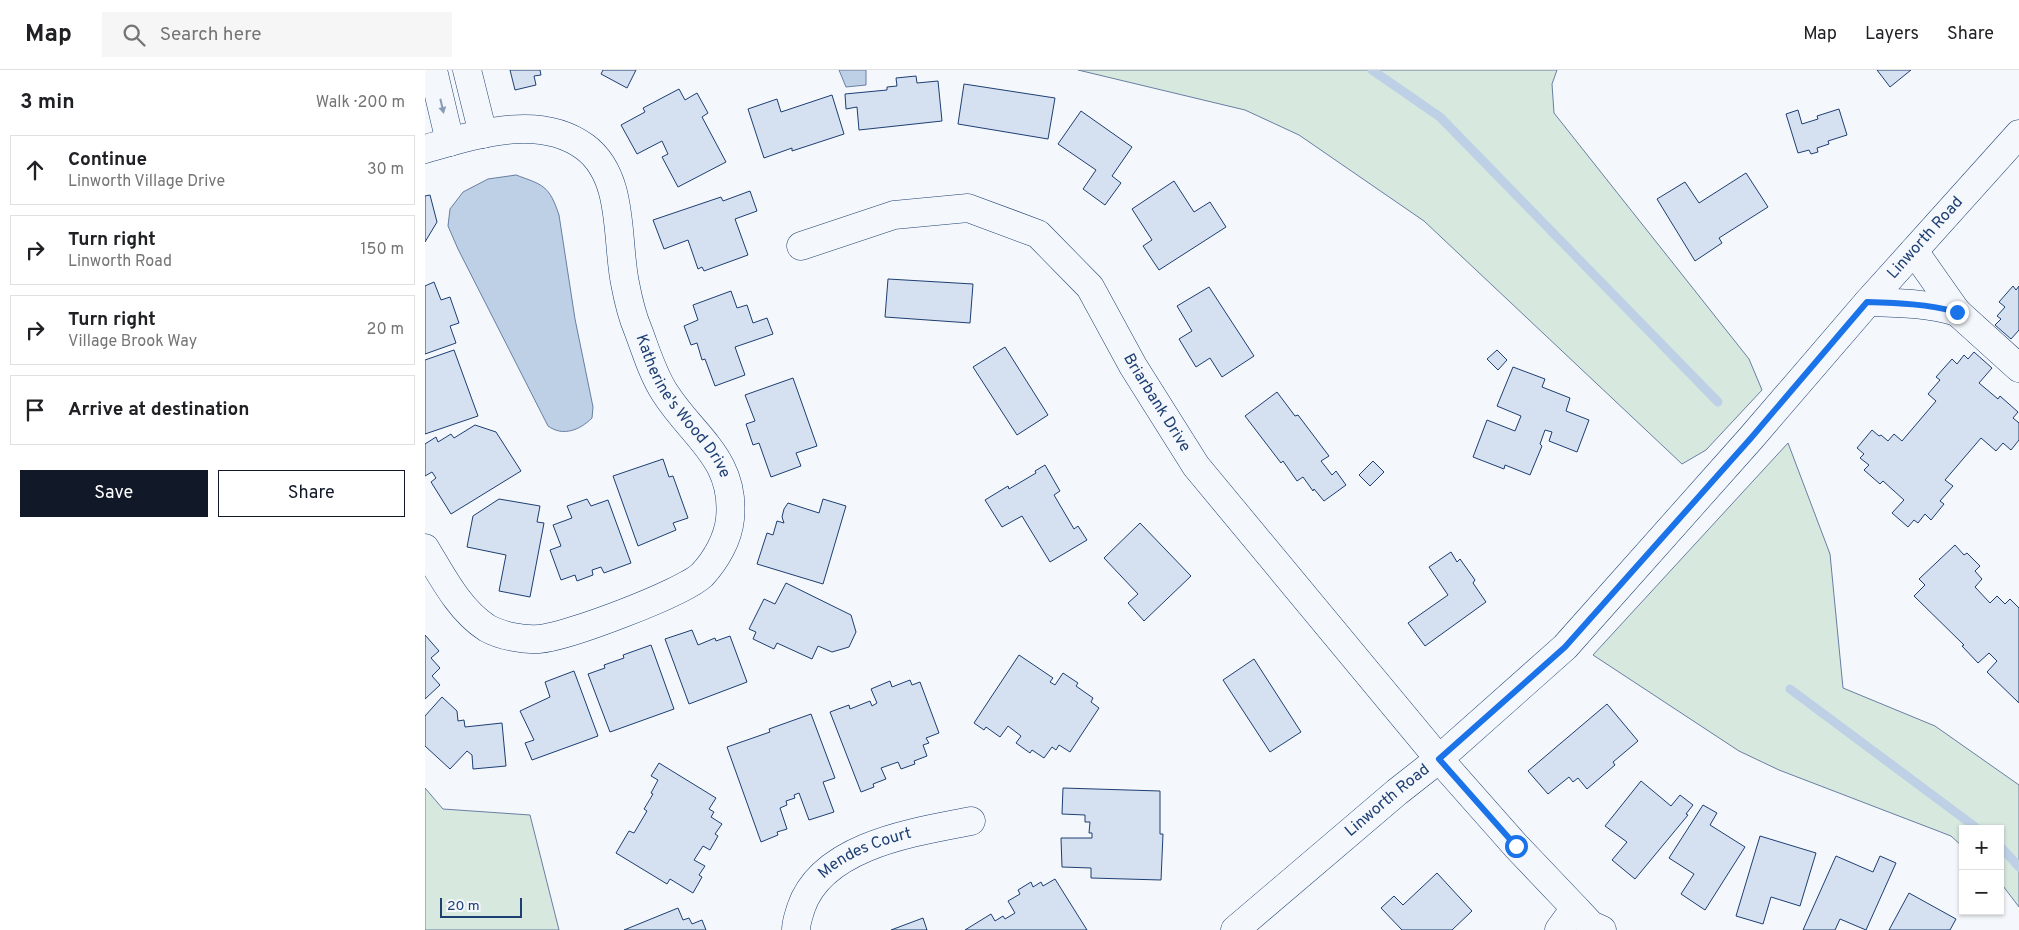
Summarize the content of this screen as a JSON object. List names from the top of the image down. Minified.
{"streets":{"street":["Linworth Road","Briarbank Drive","Katherine's Wood Drive","Mendes Court"]},"crossings":[["Linworth Road","Briarbank Drive"]],"scale_bar":"20 m","page":{"header":"Map","search":"Search here","nav":["Map","Layers","Share"],"heading":["3 min","Walk · 200 m"],"list":[["Continue","Linworth Village Drive","30 m"],["Turn right","Linworth Road","150 m"],["Turn right","Village Brook Way","20 m"],"Arrive at destination"],"buttons":["Save","Share"],"map_buttons":["+","−"],"scale":"20 m"}}
